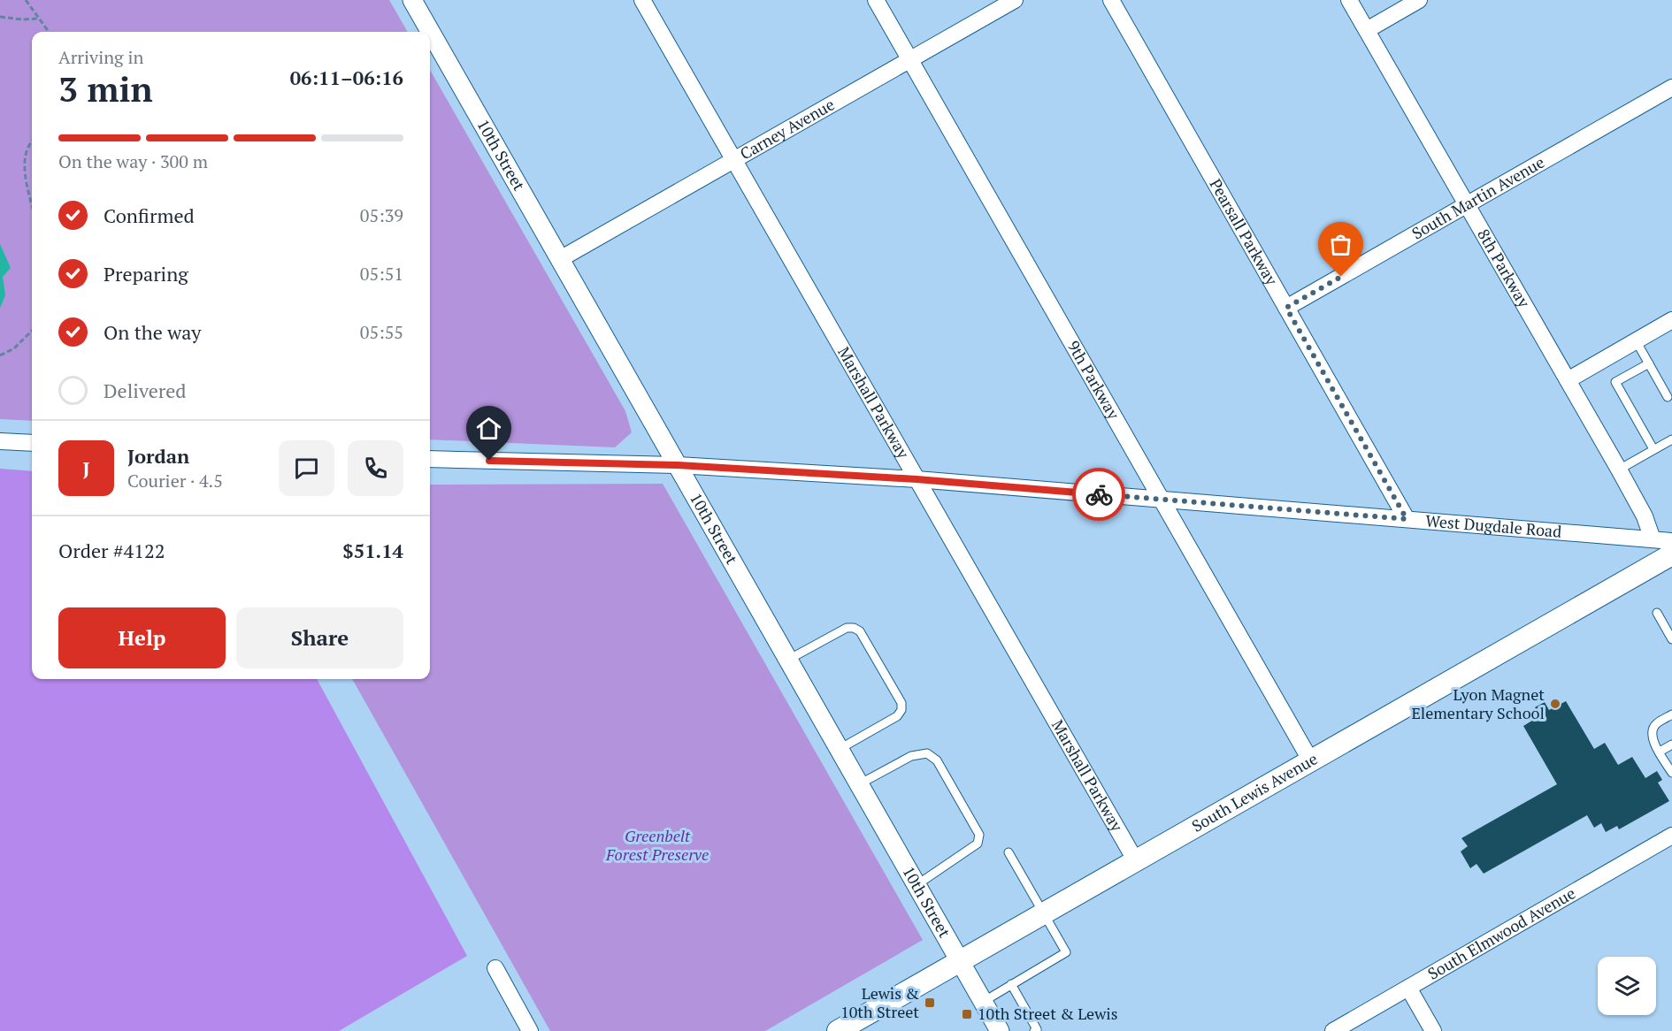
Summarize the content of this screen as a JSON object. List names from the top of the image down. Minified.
{"streets":{"main road":["South Lewis Avenue"],"street":["Carney Avenue","10th Street","South Martin Avenue","Pearsall Parkway","8th Parkway","9th Parkway","Marshall Parkway","West Dugdale Road","South Elmwood Avenue"]},"crossings":[["Carney Avenue","10th Street"],["Carney Avenue","9th Parkway"],["Carney Avenue","Marshall Parkway"],["10th Street","West Dugdale Road"],["10th Street","South Lewis Avenue"],["South Martin Avenue","Pearsall Parkway"],["South Martin Avenue","8th Parkway"],["Pearsall Parkway","West Dugdale Road"],["8th Parkway","West Dugdale Road"],["9th Parkway","West Dugdale Road"],["9th Parkway","South Lewis Avenue"],["Marshall Parkway","West Dugdale Road"],["Marshall Parkway","South Lewis Avenue"]],"parks":["Greenbelt Forest Preserve"],"places":{"other":["Lyon Magnet Elementary School"],"transit":["Lewis & 10th Street","10th Street & Lewis"]},"page":{"heading":["3 min","Arriving in","06:11–06:16"],"panel":["Jordan","Courier · 4.5","Order #4122","$51.14"],"bar":"On the way · 300 m","list":[["Confirmed","05:39"],["Preparing","05:51"],["On the way","05:55"],"Delivered"],"round":"J","buttons":["Help","Share"]}}
